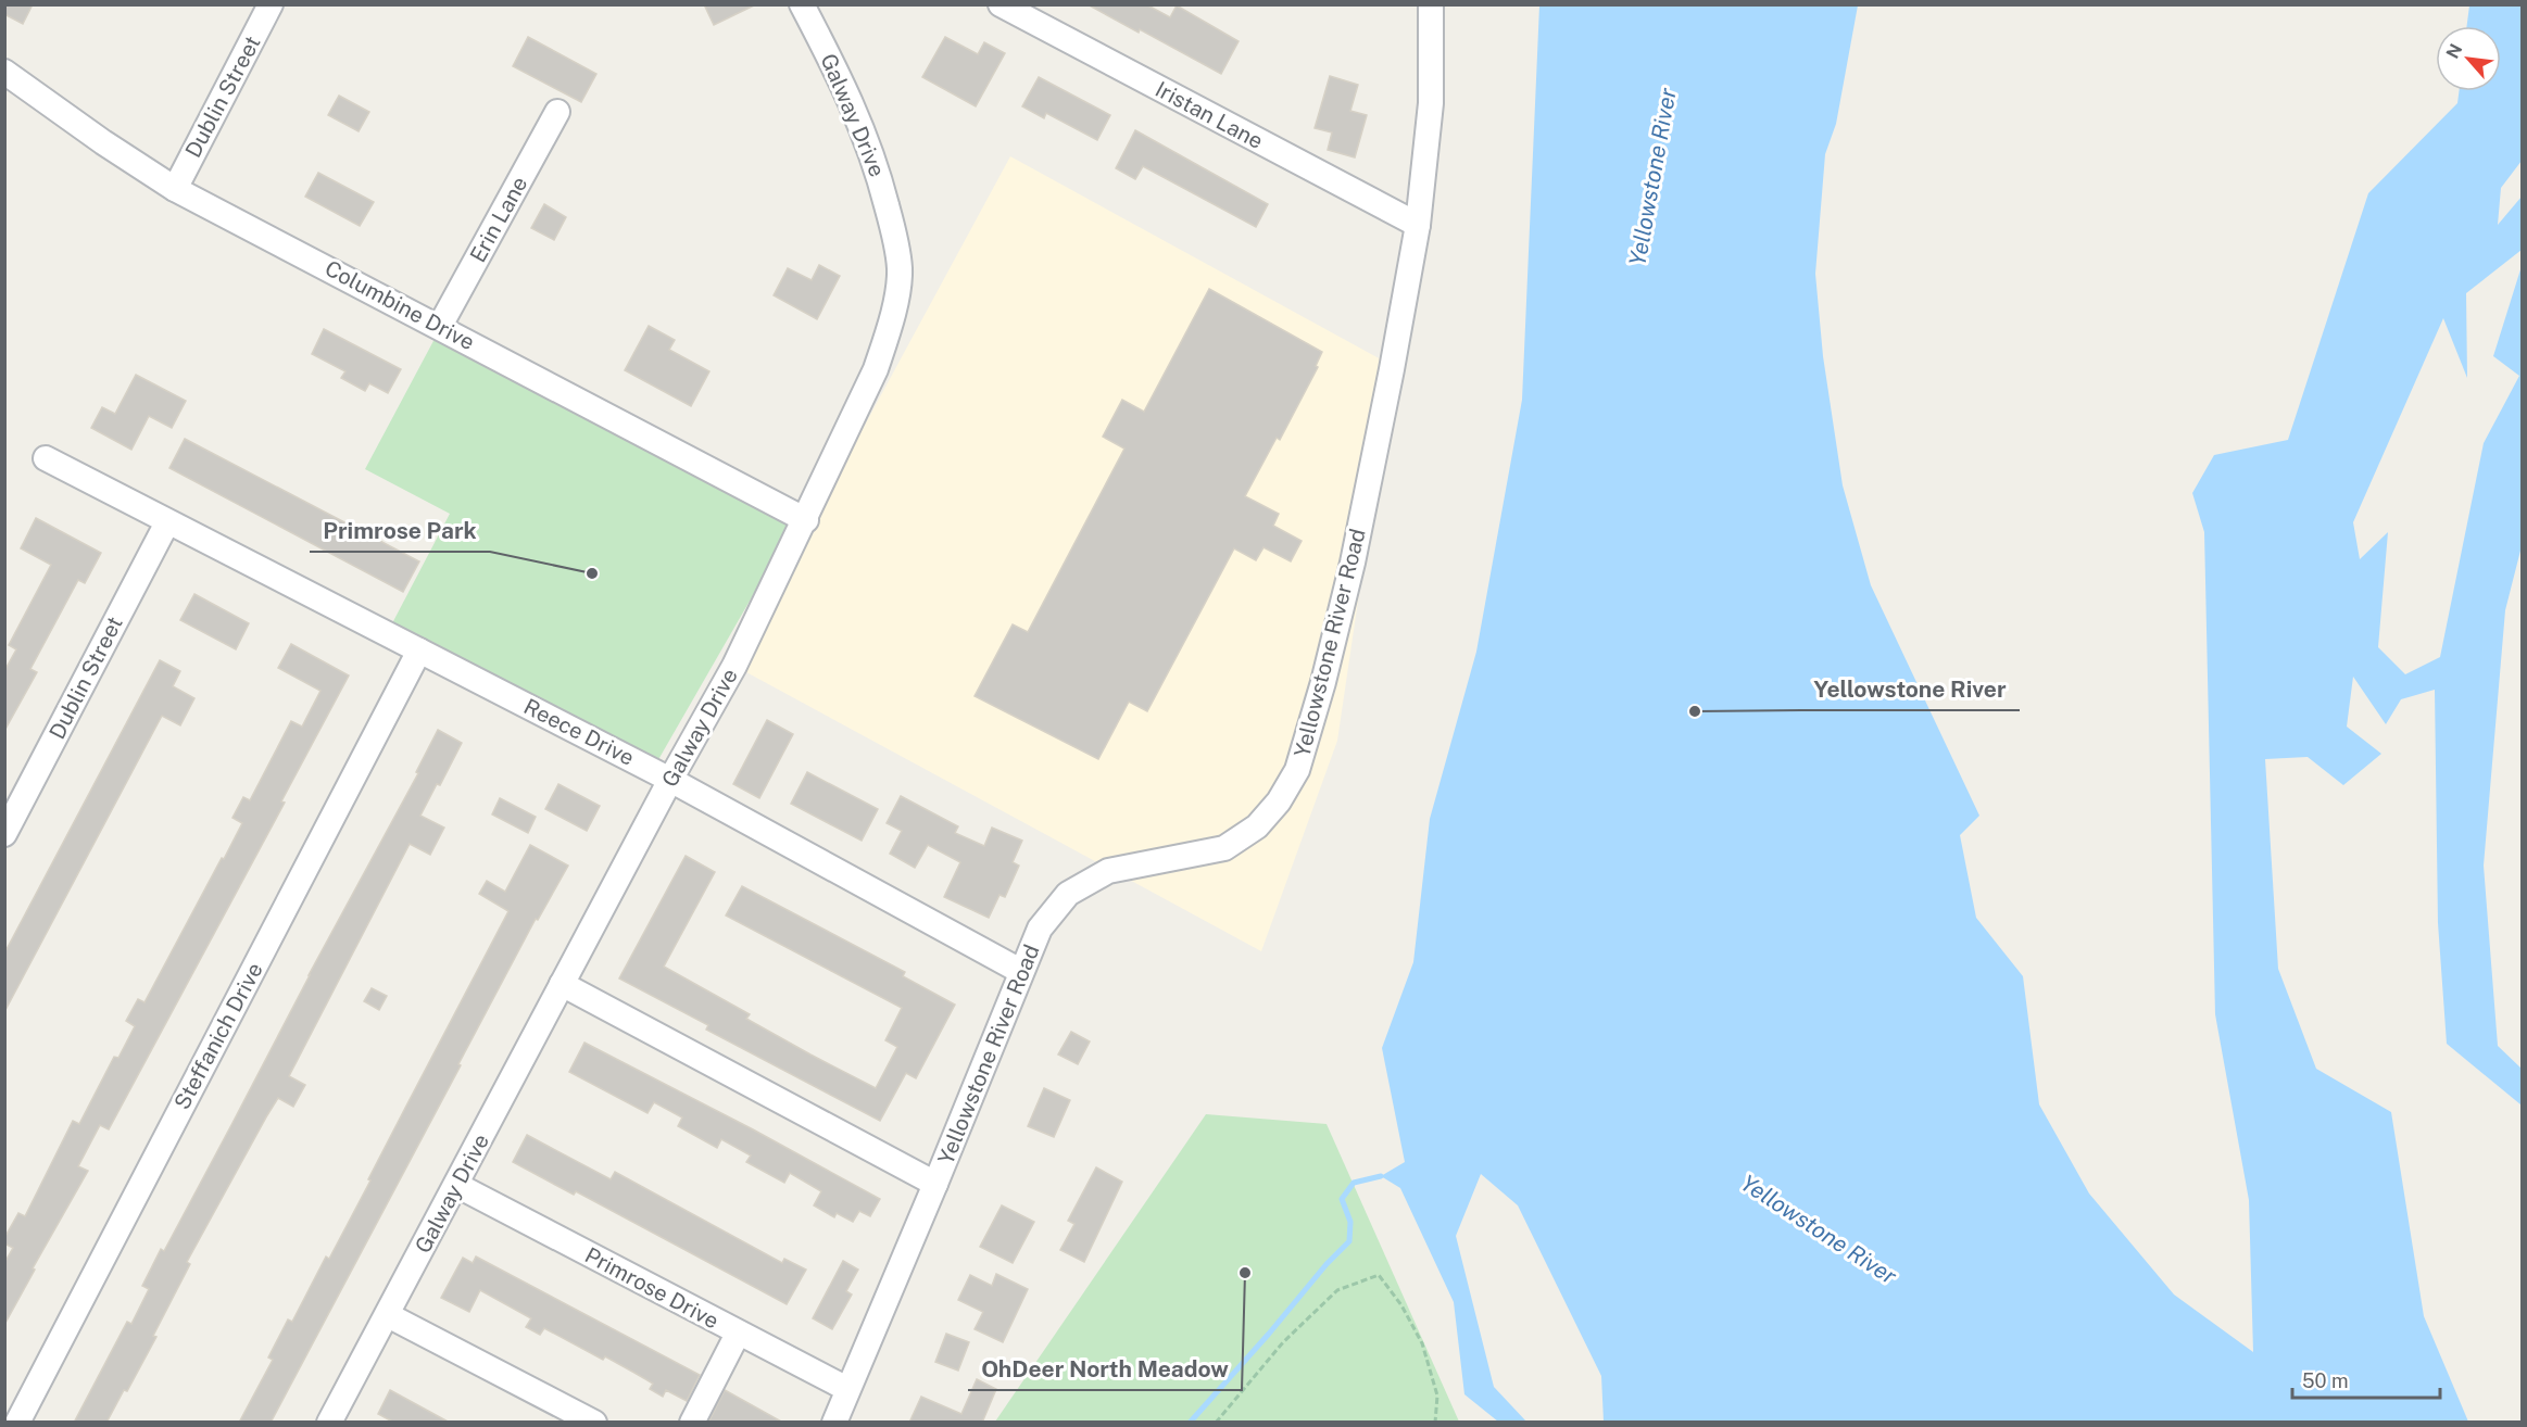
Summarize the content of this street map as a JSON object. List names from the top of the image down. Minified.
{"streets":{"street":["Dublin Street","Galway Drive","Iristan Lane","Erin Lane","Columbine Drive","Yellowstone River Road","Reece Drive","Steffanich Drive","Primrose Drive"]},"crossings":[["Dublin Street","Columbine Drive"],["Dublin Street","Reece Drive"],["Galway Drive","Columbine Drive"],["Galway Drive","Yellowstone River Road"],["Galway Drive","Reece Drive"],["Galway Drive","Primrose Drive"],["Iristan Lane","Yellowstone River Road"],["Erin Lane","Columbine Drive"],["Yellowstone River Road","Reece Drive"],["Yellowstone River Road","Primrose Drive"],["Reece Drive","Steffanich Drive"]],"water":["Yellowstone River"],"places":["Primrose Park","Yellowstone River","OhDeer North Meadow"],"scale_bar":"50 m","north":"top left"}
